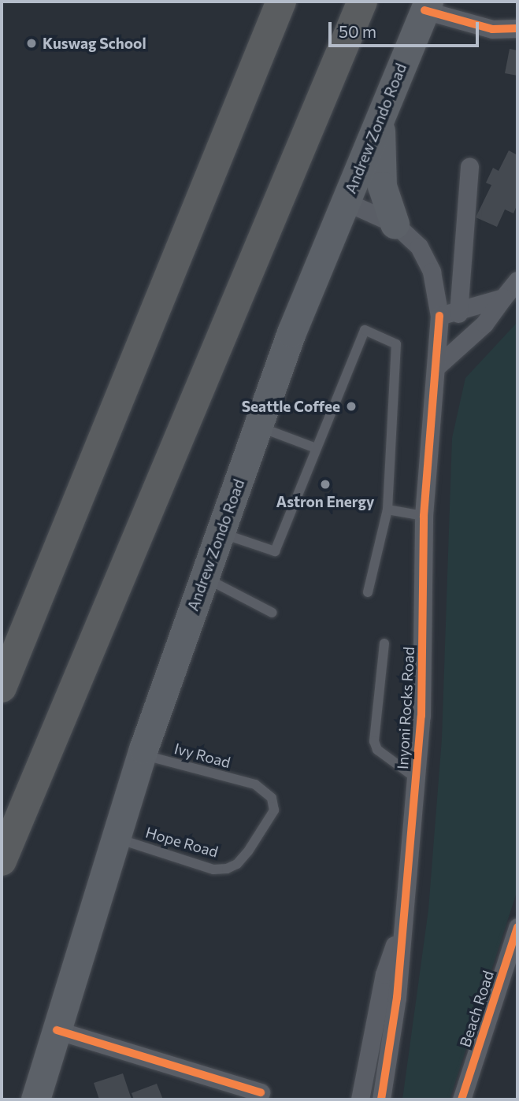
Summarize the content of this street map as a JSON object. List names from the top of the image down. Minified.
{"streets":{"main road":["Andrew Zondo Road"],"street":["Inyoni Rocks Road","Beach Road"],"lane":["Ivy Road","Hope Road"]},"crossings":[["Andrew Zondo Road","Inyoni Rocks Road"],["Andrew Zondo Road","Ivy Road"],["Andrew Zondo Road","Hope Road"],["Ivy Road","Hope Road"]],"places":["Kuswag School","Seattle Coffee","Astron Energy"],"scale_bar":"50 m"}
